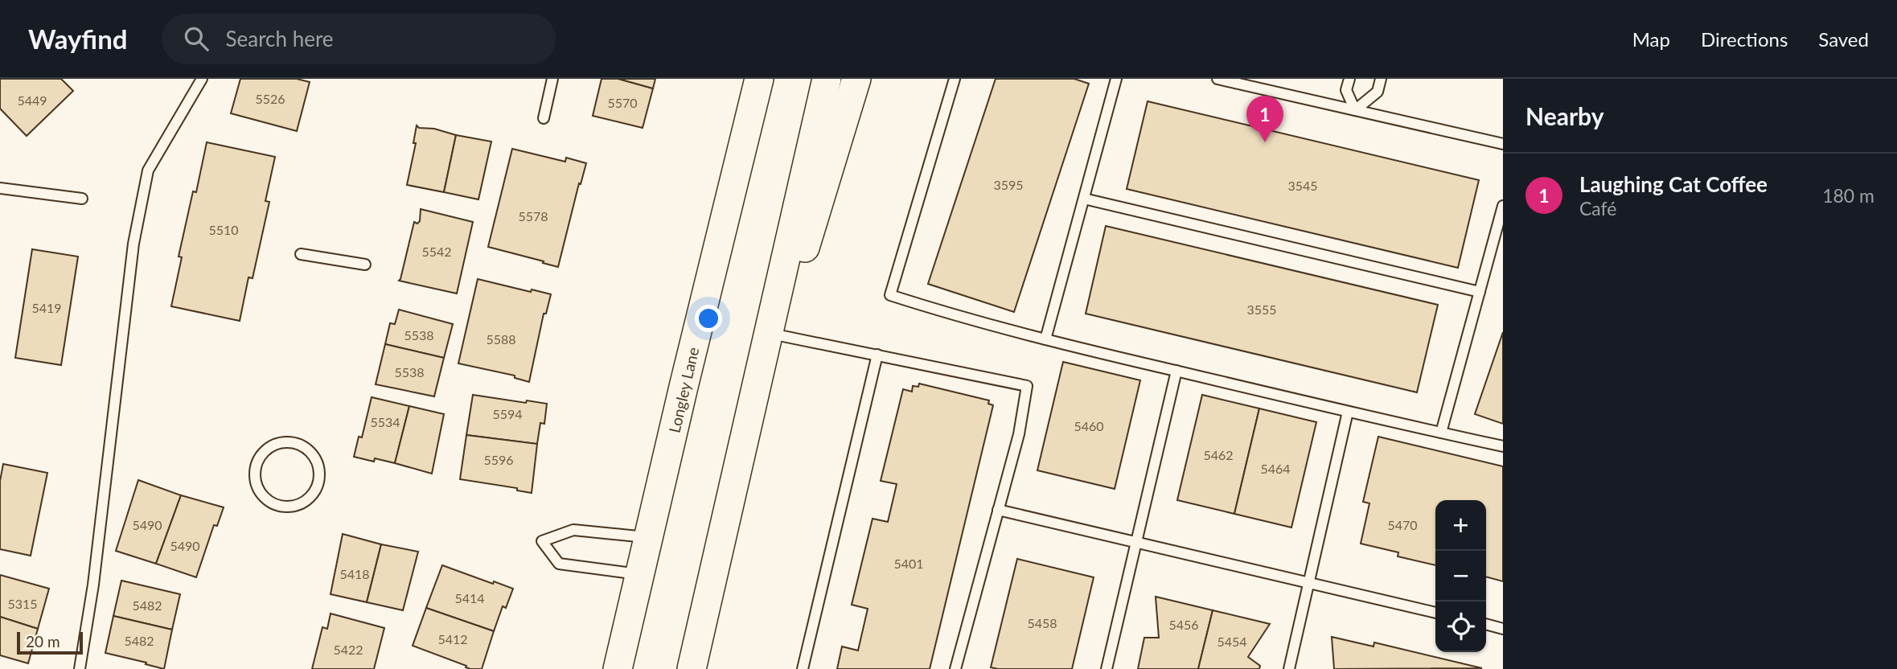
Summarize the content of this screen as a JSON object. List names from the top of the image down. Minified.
{"streets":{"main road":["Longley Lane"]},"house_numbers":["5526","5449","5570","3595","3545","5578","5510","5542","5419","3555","5538","5588","5538","5594","5534","5460","5462","5596","5464","5490","5470","5490","5401","5418","5414","5315","5482","5458","5456","5412","5482","5454","5422"],"scale_bar":"20 m","page":{"header":"Wayfind","search":"Search here","nav":["Map","Directions","Saved"],"heading":"Nearby","pins":"1","list":[{"mark":"1","name":"Laughing Cat Coffee","note":"Café","value":"180 m"}],"map_buttons":["+","−"],"scale":"20 m"}}
